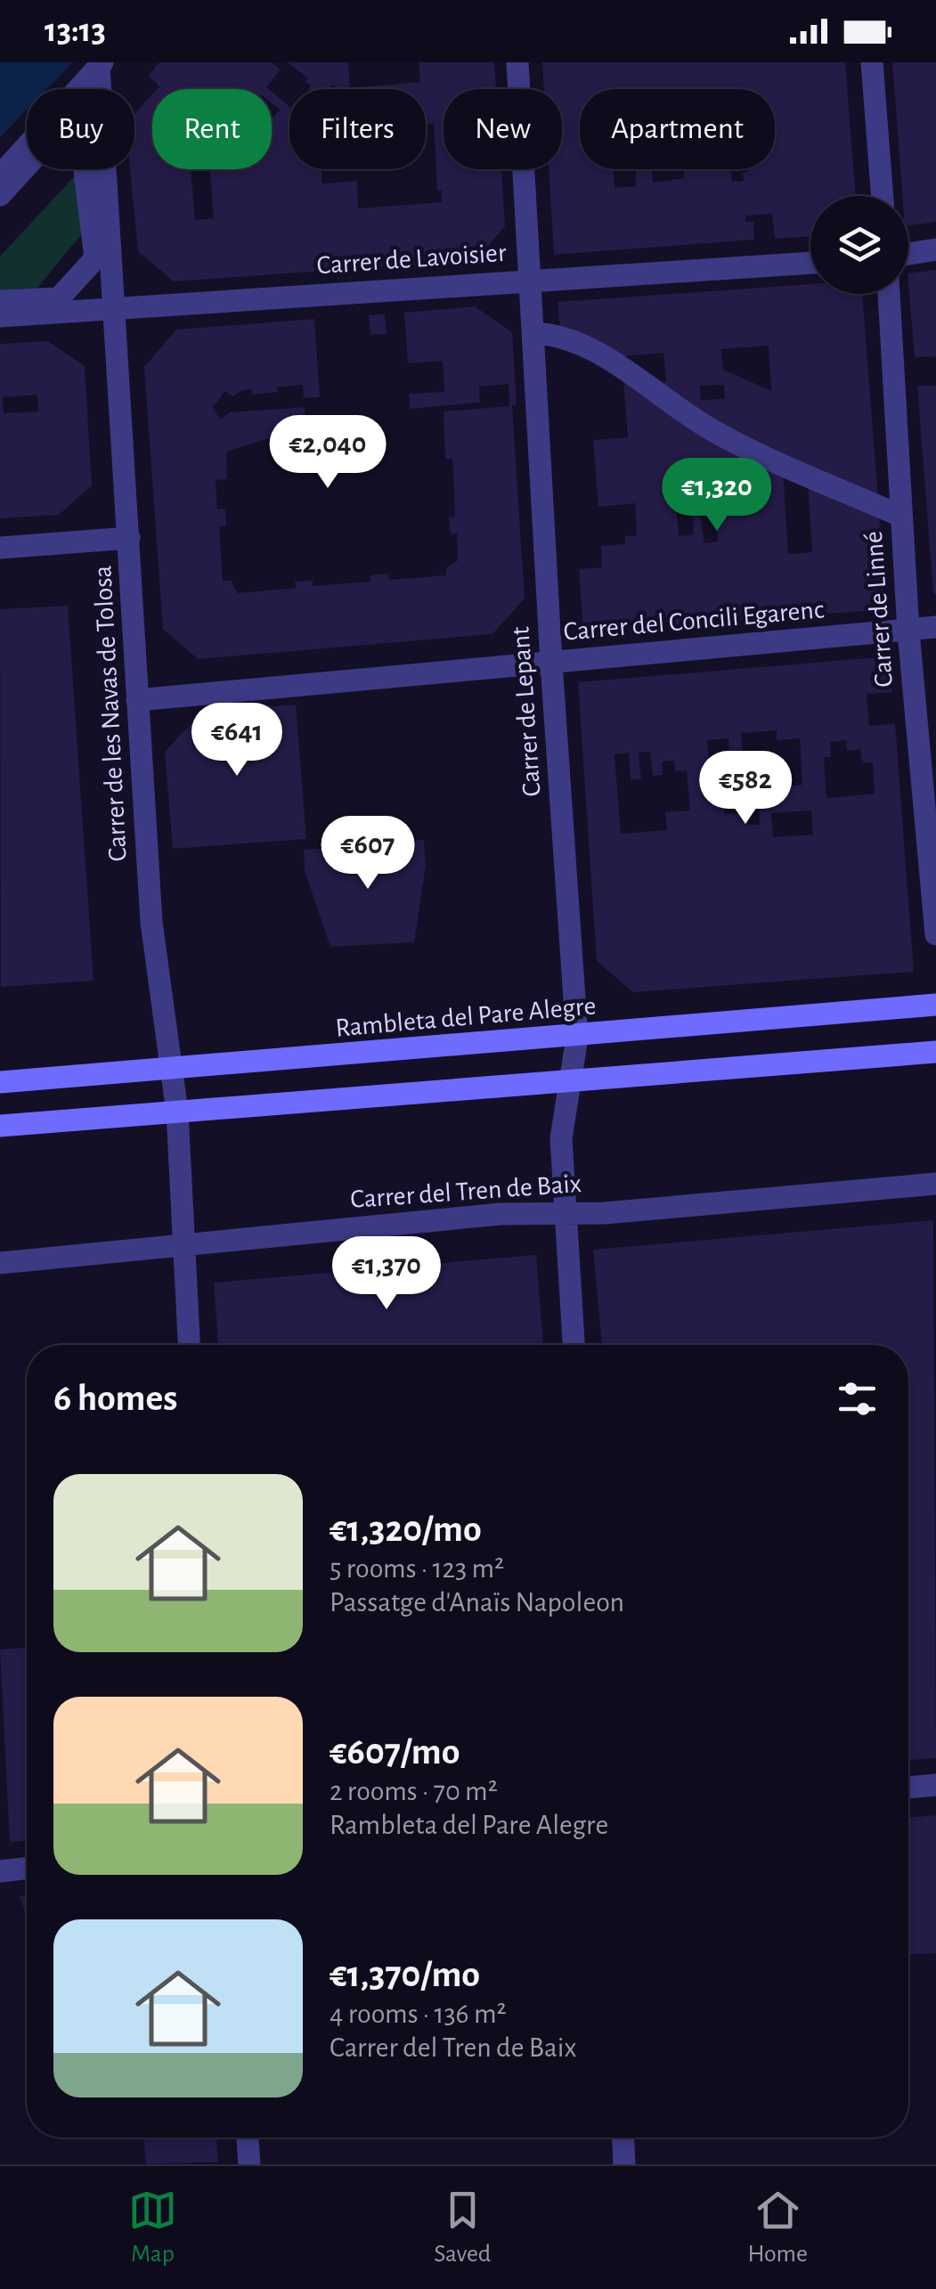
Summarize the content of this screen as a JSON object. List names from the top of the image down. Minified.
{"streets":{"main road":["Rambleta del Pare Alegre"],"street":["Carrer de Lavoisier","Carrer de Linné","Carrer del Concili Egarenc","Carrer de Lepant","Carrer de les Navas de Tolosa","Carrer del Tren de Baix"]},"crossings":[["Carrer de Lavoisier","Carrer de Lepant"],["Carrer de Lavoisier","Carrer de les Navas de Tolosa"],["Carrer de Linné","Carrer del Concili Egarenc"],["Carrer del Concili Egarenc","Carrer de Lepant"],["Carrer del Concili Egarenc","Carrer de les Navas de Tolosa"],["Carrer de Lepant","Rambleta del Pare Alegre"],["Carrer de Lepant","Carrer del Tren de Baix"],["Carrer de les Navas de Tolosa","Rambleta del Pare Alegre"],["Carrer de les Navas de Tolosa","Carrer del Tren de Baix"]],"page":{"status":"13:13","chip":["Buy","Rent","Filters","New","Apartment"],"price":["€2,040","€1,320","€641","€582","€607","€1,370"],"heading":"6 homes","list":[{"name":"€1,320/mo","note":"5 rooms · 123 m² · Passatge d'Anaïs Napoleon"},{"name":"€607/mo","note":"2 rooms · 70 m² · Rambleta del Pare Alegre"},{"name":"€1,370/mo","note":"4 rooms · 136 m² · Carrer del Tren de Baix"}],"tabs":["Map","Saved","Home"]}}
